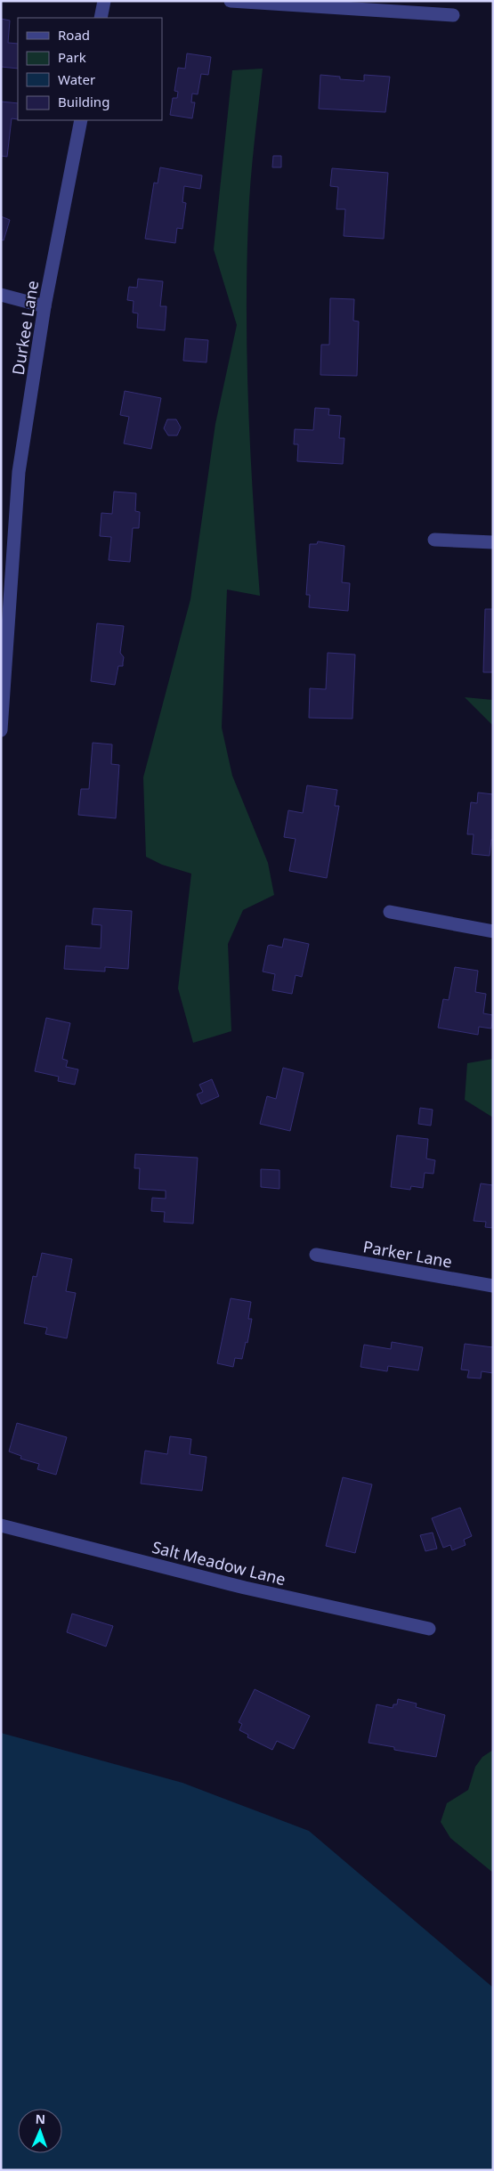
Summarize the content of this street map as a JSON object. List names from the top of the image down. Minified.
{"streets":{"street":["Durkee Lane","Parker Lane","Salt Meadow Lane"]},"legend":["Road","Park","Water","Building"],"north":"top"}
